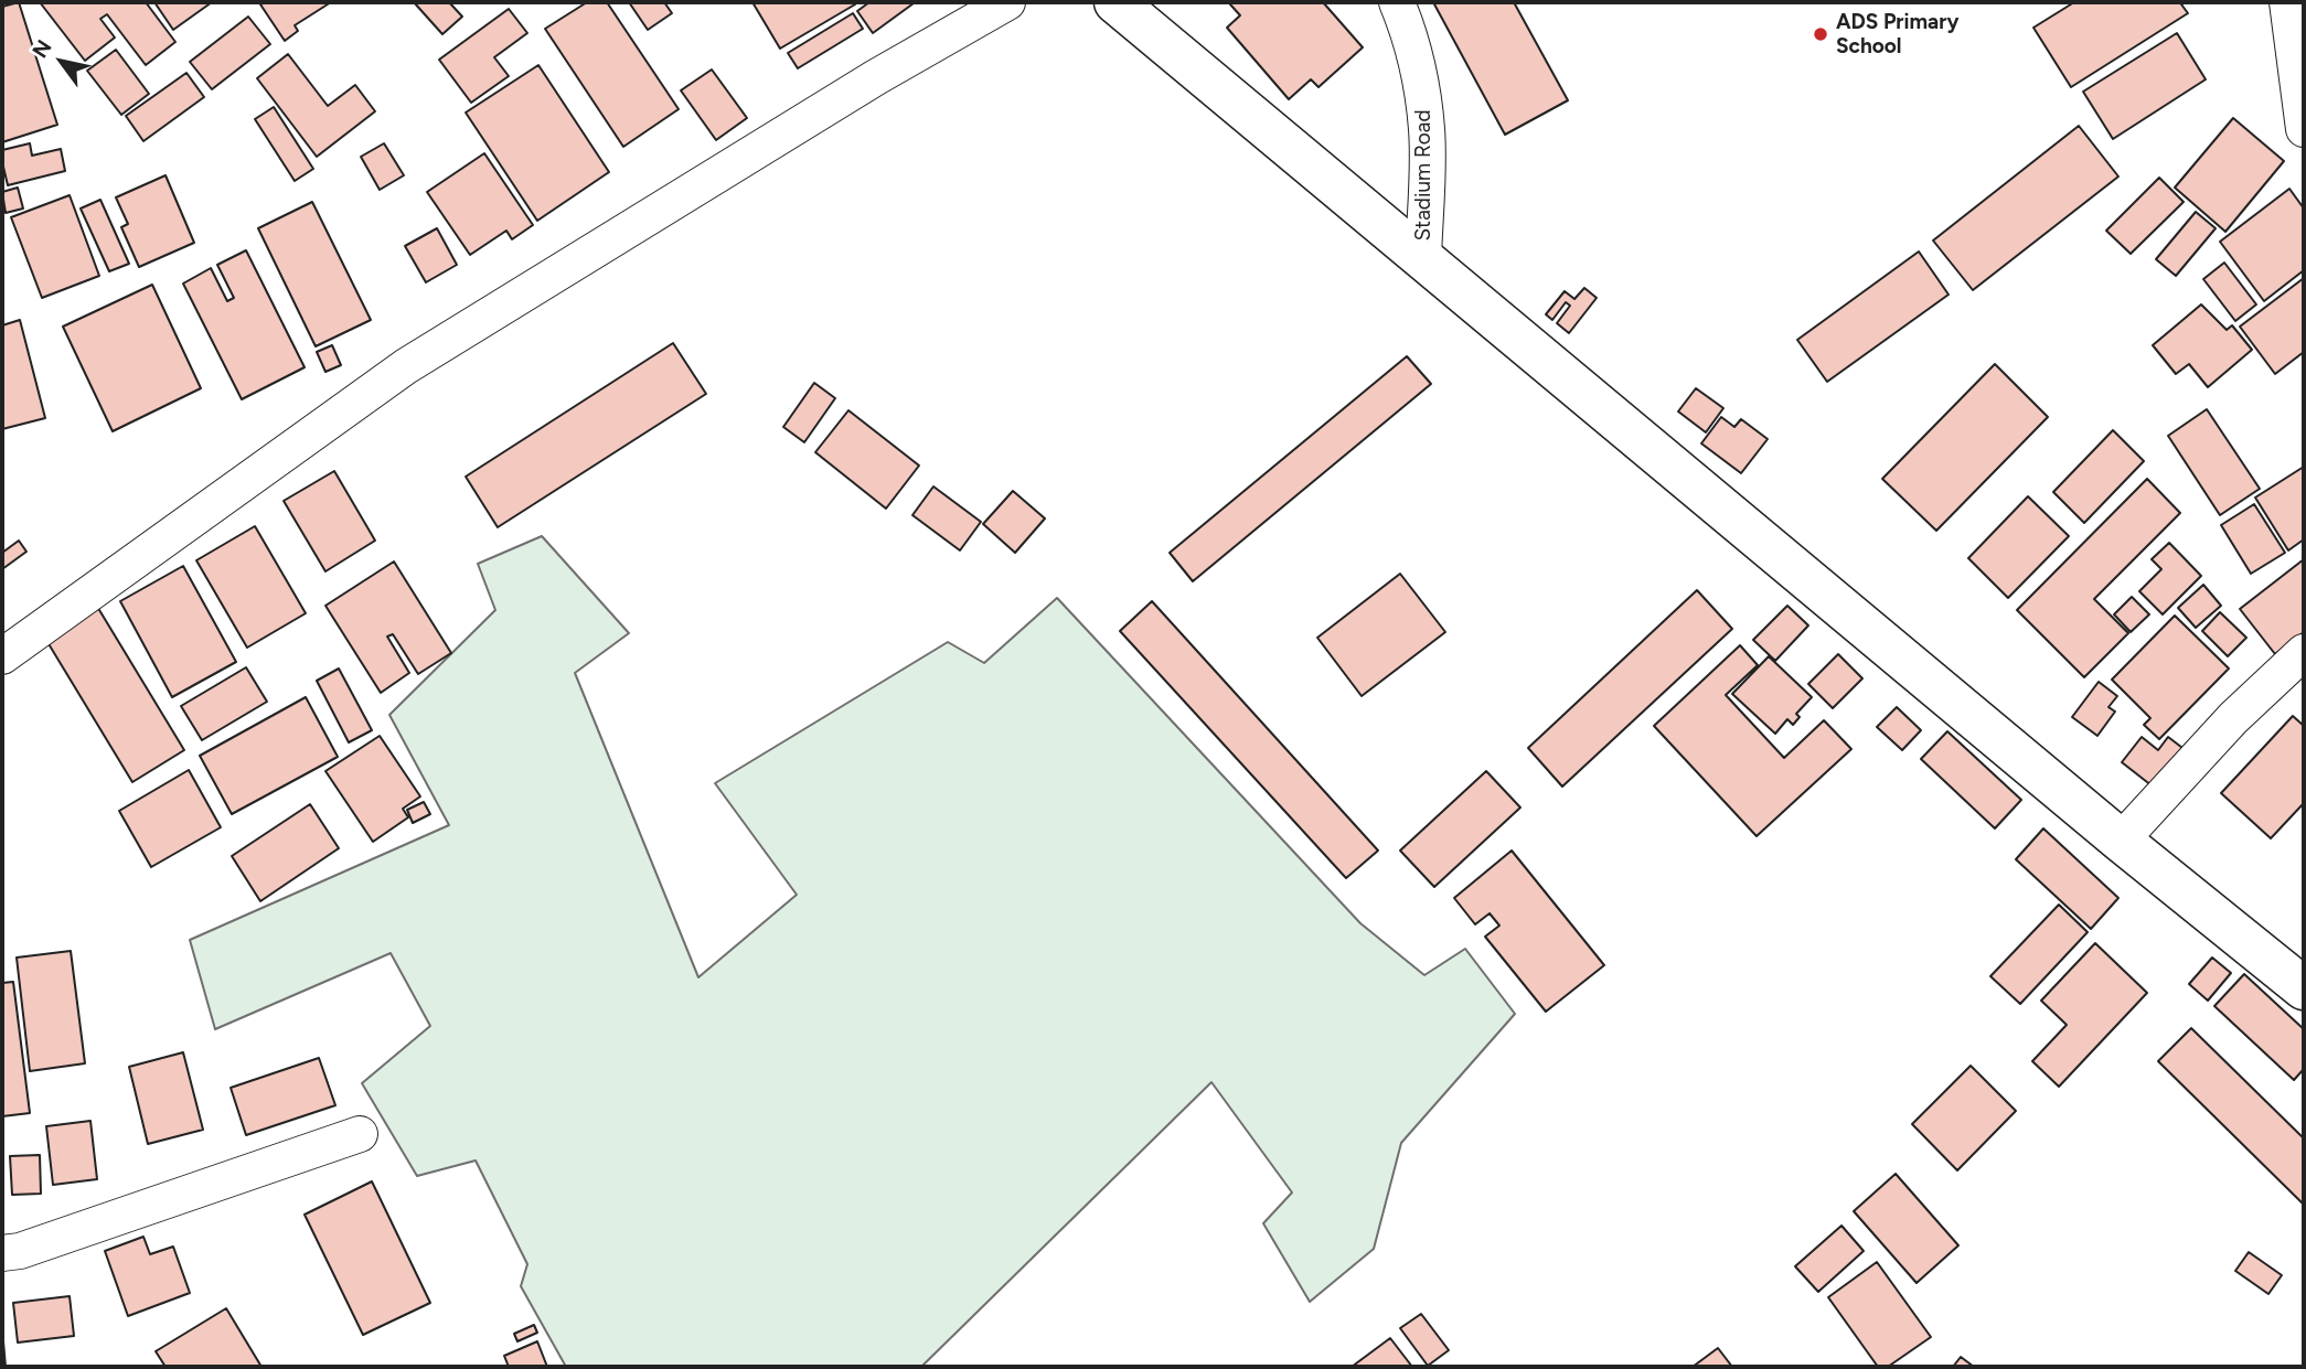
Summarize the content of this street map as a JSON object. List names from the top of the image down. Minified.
{"streets":{"street":["Stadium Road"]},"places":["ADS Primary School"],"north":"top left"}
